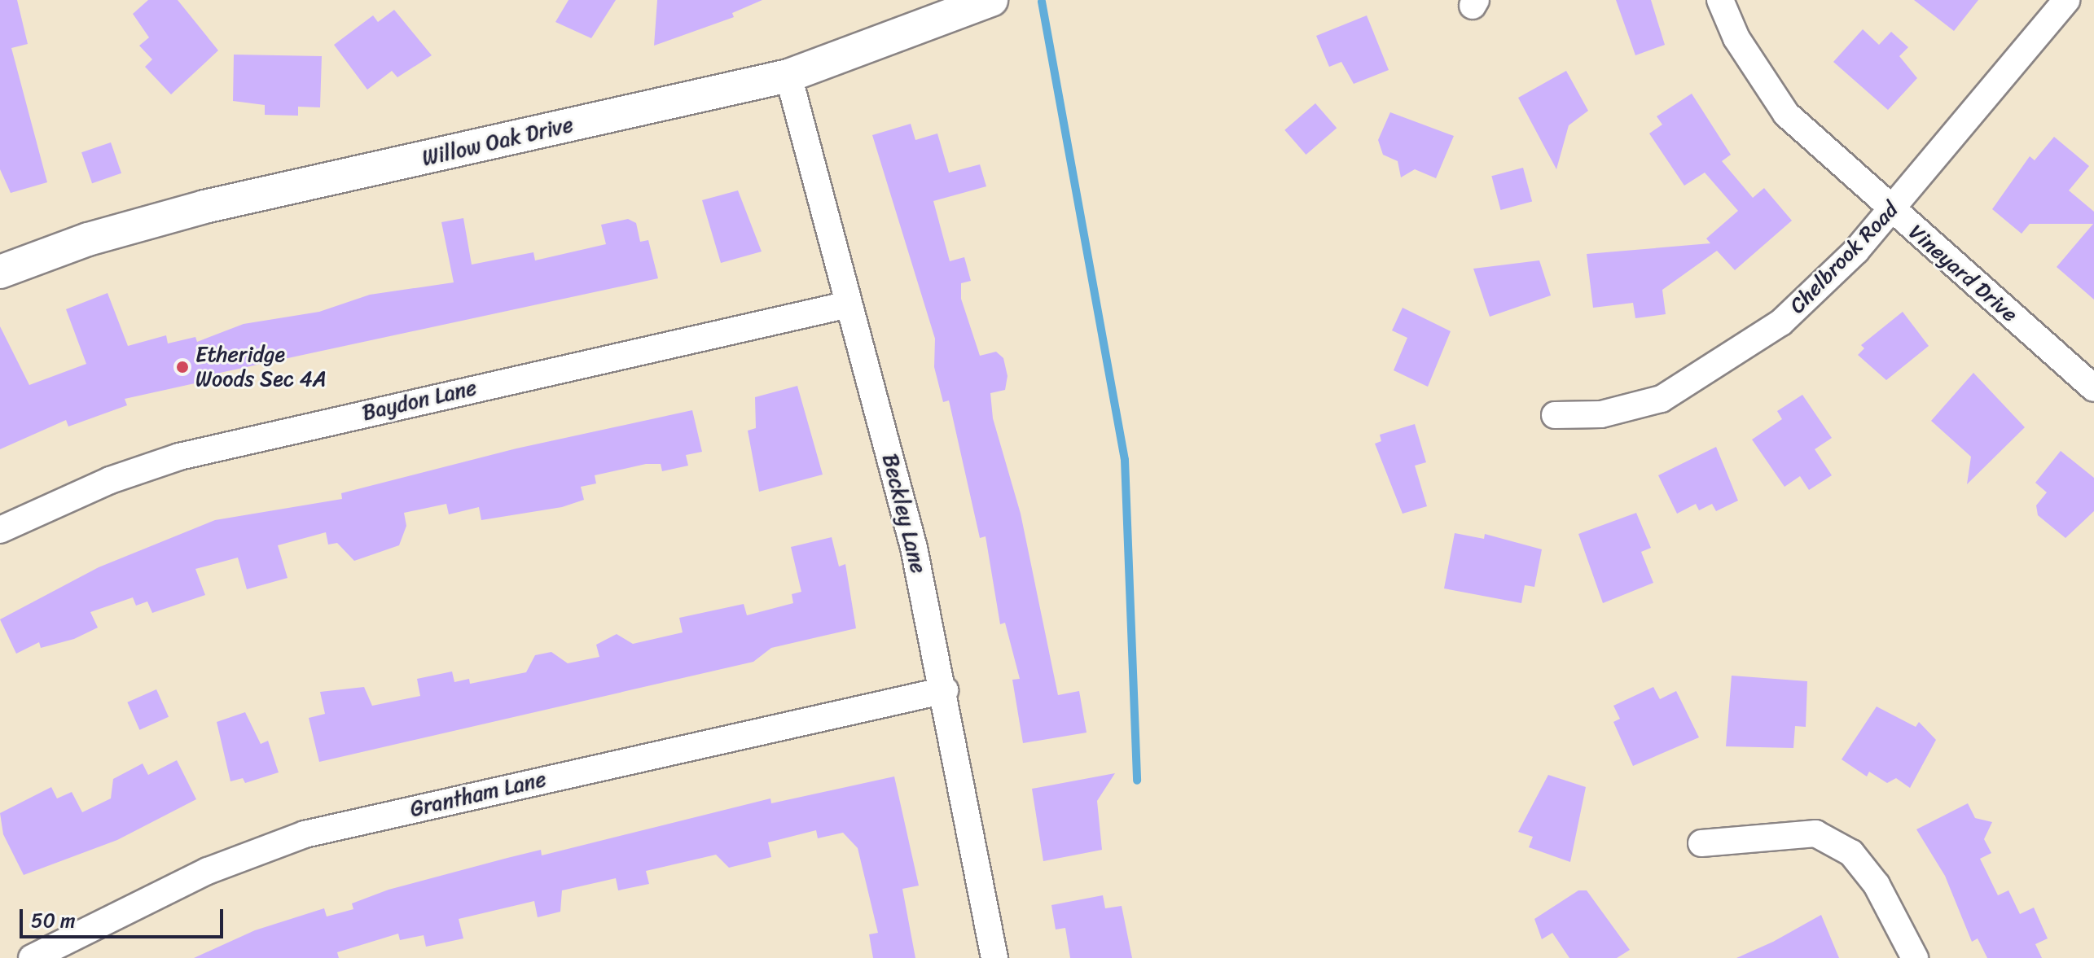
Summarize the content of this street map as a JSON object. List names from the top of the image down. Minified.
{"streets":{"street":["Willow Oak Drive","Chelbrook Road","Vineyard Drive","Baydon Lane","Beckley Lane","Grantham Lane"]},"crossings":[["Willow Oak Drive","Beckley Lane"],["Chelbrook Road","Vineyard Drive"],["Baydon Lane","Beckley Lane"],["Beckley Lane","Grantham Lane"]],"places":["Etheridge Woods Sec 4A"],"scale_bar":"50 m"}
